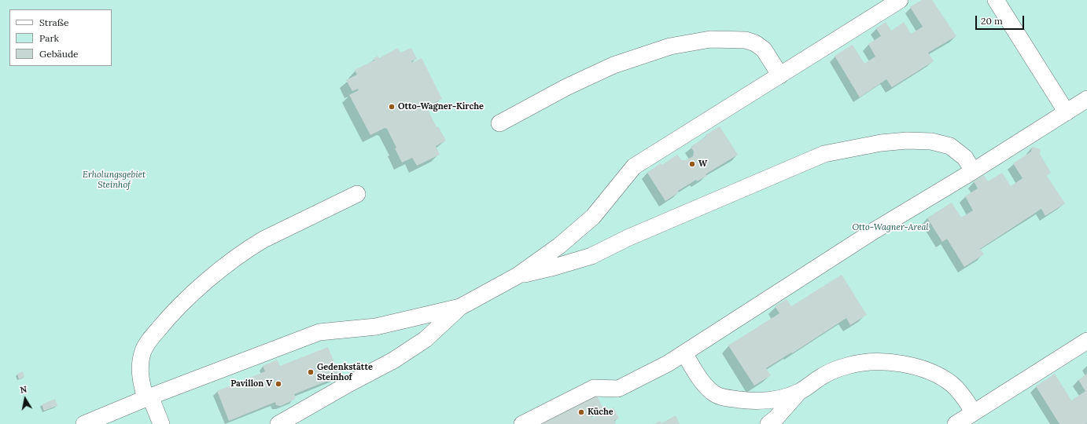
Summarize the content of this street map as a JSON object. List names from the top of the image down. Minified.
{"parks":["Erholungsgebiet Steinhof","Otto-Wagner-Areal"],"places":["Otto-Wagner-Kirche","W","Gedenkstätte Steinhof","Pavillon V","Küche"],"legend":["Straße","Park","Gebäude"],"scale_bar":"20 m","north":"top"}
